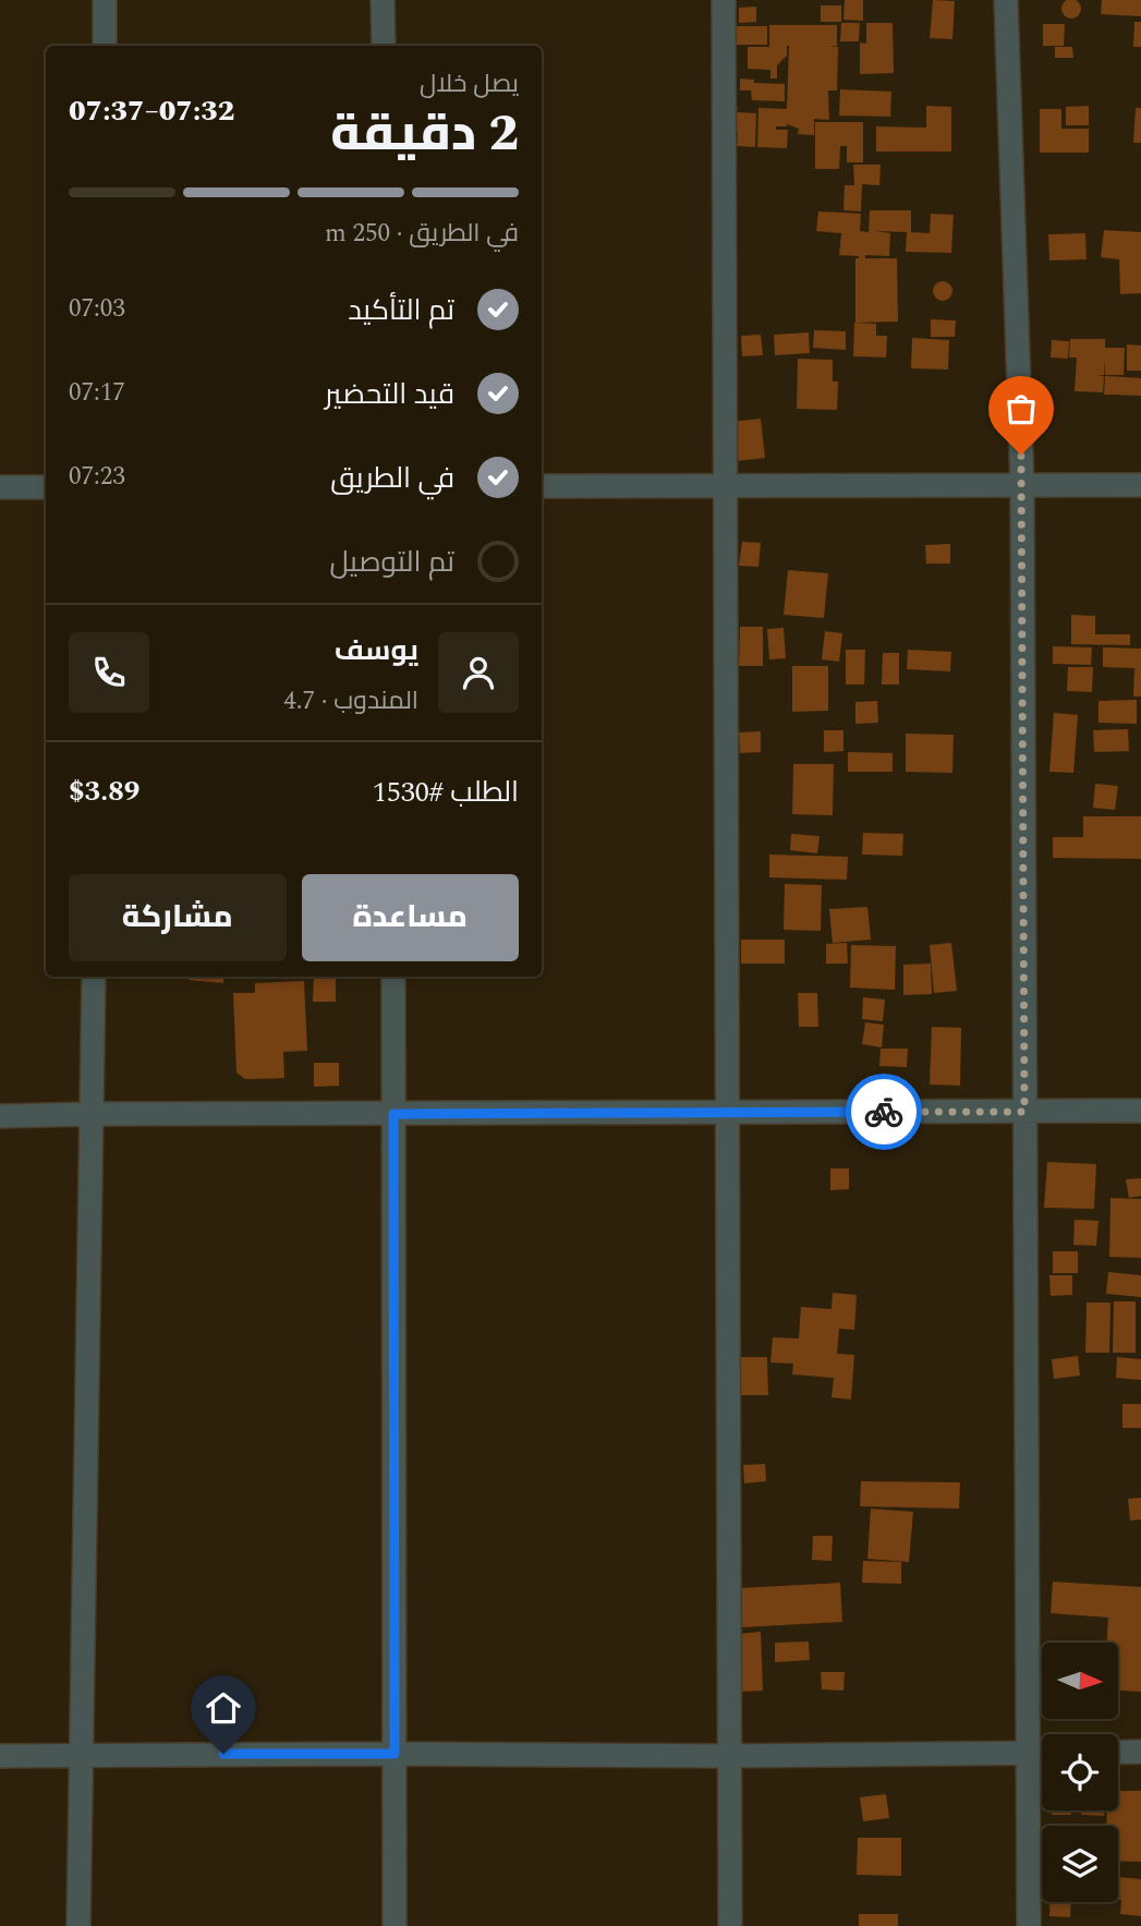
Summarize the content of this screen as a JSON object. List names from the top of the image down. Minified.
{"north":"right","page":{"heading":["2 دقيقة","يصل خلال","07:32–07:37"],"panel":["يوسف","المندوب · 4.7","الطلب #1530","$3.89"],"bar":"في الطريق · 250 m","list":[["تم التأكيد","07:03"],["قيد التحضير","07:17"],["في الطريق","07:23"],"تم التوصيل"],"buttons":["مساعدة","مشاركة"]}}
